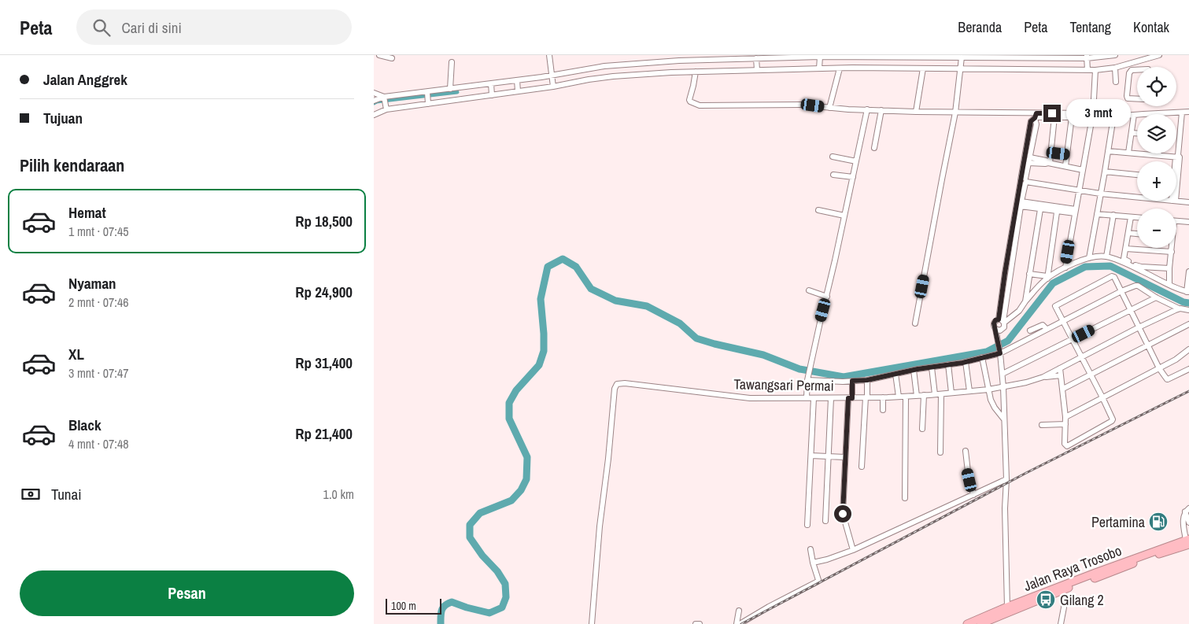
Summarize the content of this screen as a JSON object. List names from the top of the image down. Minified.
{"streets":{"highway":["Jalan Raya Trosobo"],"street":["Tawangsari Permai"]},"places":{"fuel station":["Pertamina"],"bus stop":["Gilang 2"]},"scale_bar":"100 m","page":{"header":"Peta","search":"Cari di sini","nav":["Beranda","Peta","Tentang","Kontak"],"banner":["Jalan Anggrek","Tujuan"],"map_buttons":["+","−"],"bubble":"3 mnt","heading":"Pilih kendaraan","list":[{"name":"Hemat","note":"1 mnt · 07:45","value":"Rp 18,500"},{"name":"Nyaman","note":"2 mnt · 07:46","value":"Rp 24,900"},{"name":"XL","note":"3 mnt · 07:47","value":"Rp 31,400"},{"name":"Black","note":"4 mnt · 07:48","value":"Rp 21,400"}],"pay":["Tunai","1.0 km"],"buttons":"Pesan","scale":"100 m"}}
